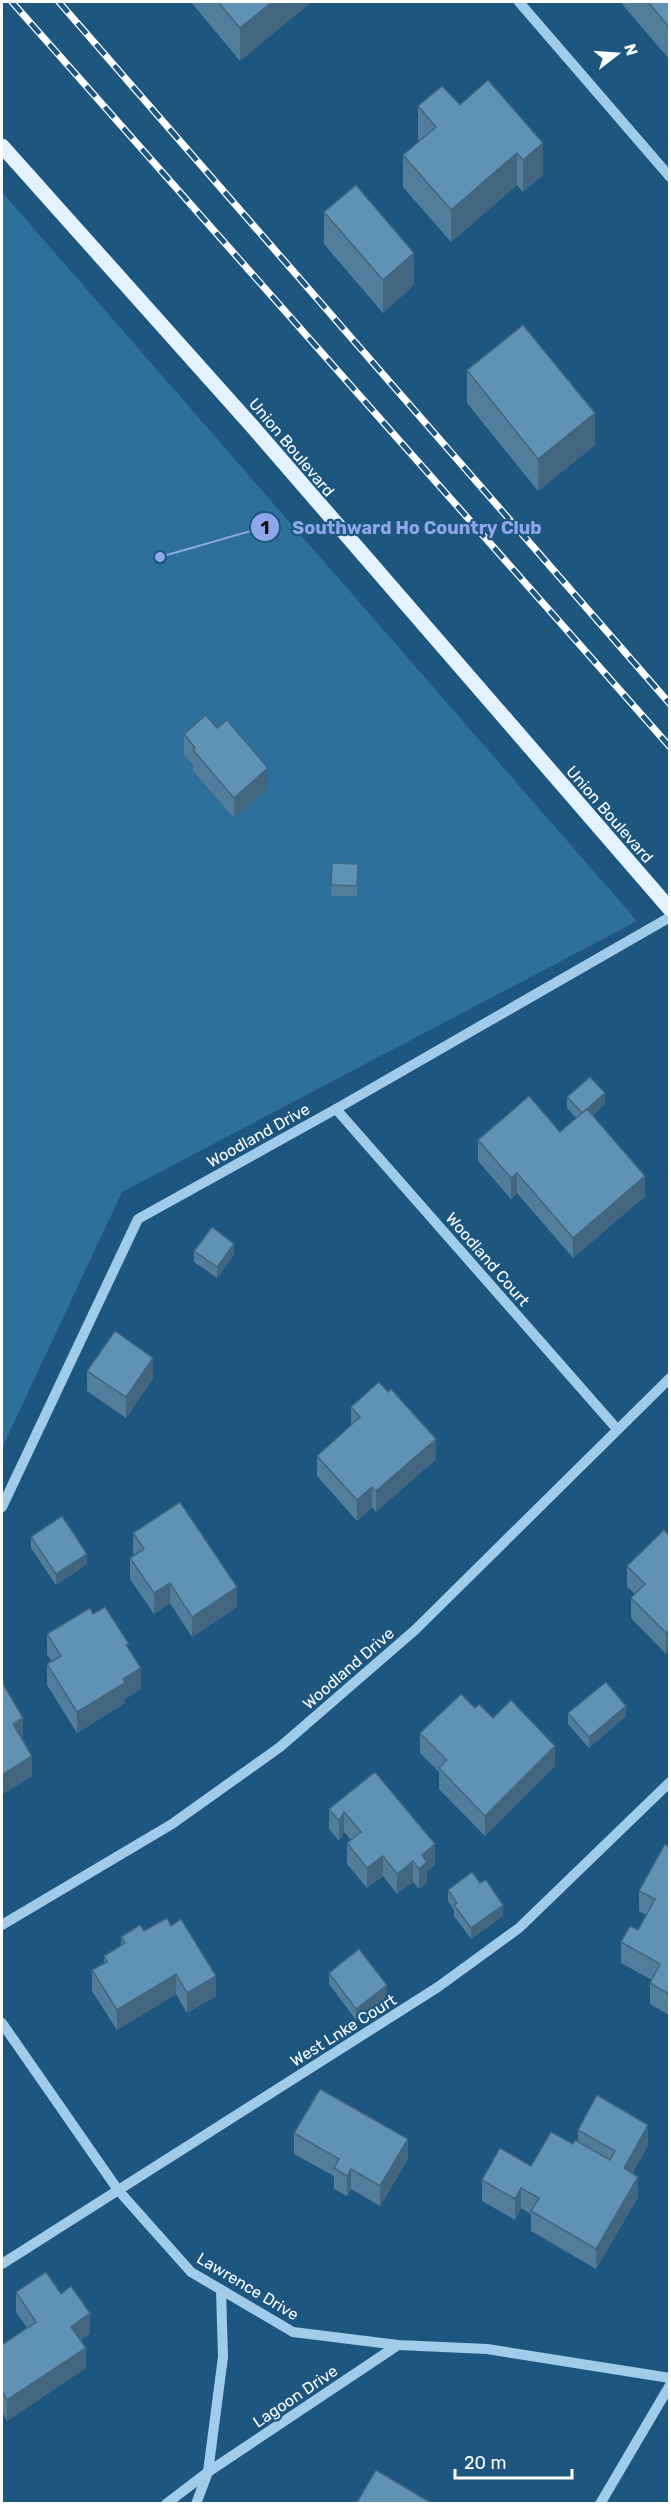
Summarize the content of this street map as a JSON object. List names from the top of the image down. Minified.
{"streets":{"main road":["Union Boulevard"],"street":["Woodland Drive","Woodland Court","West Lnke Court","Lawrence Drive","Lagoon Drive"]},"crossings":[["Woodland Drive","Woodland Court"],["West Lnke Court","Lawrence Drive"],["Lawrence Drive","Lagoon Drive"]],"places":["Southward Ho Country Club"],"scale_bar":"20 m","north":"right"}
